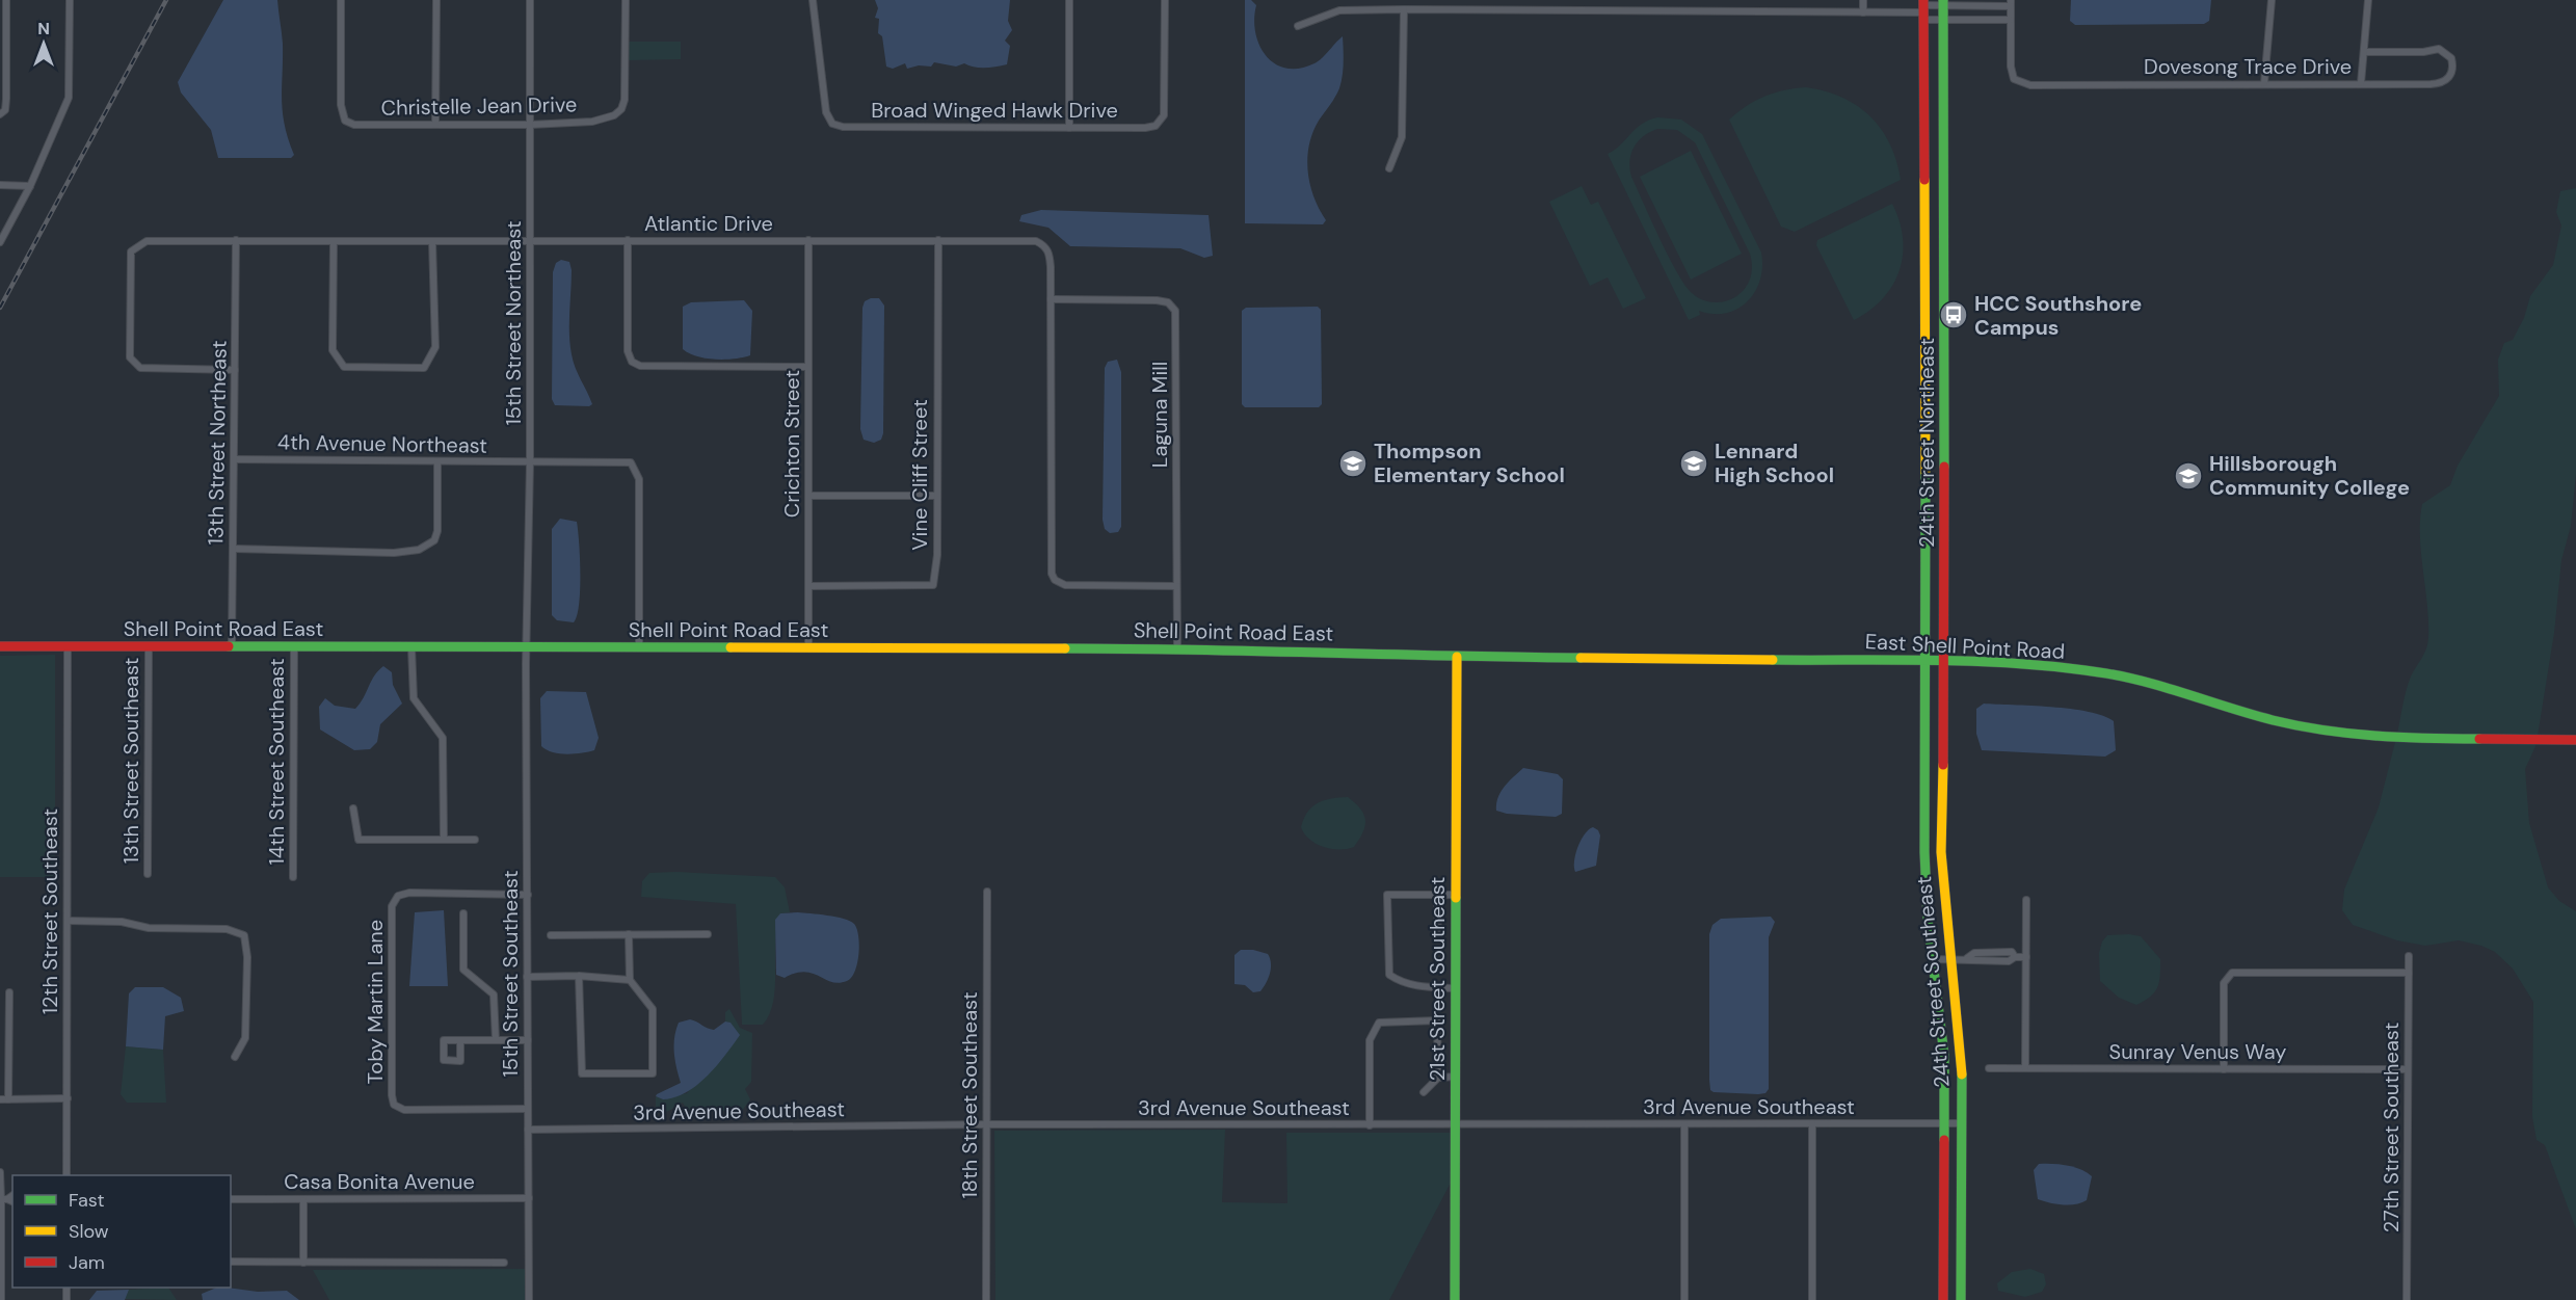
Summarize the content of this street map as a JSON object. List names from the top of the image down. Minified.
{"streets":{"street":["Dovesong Trace Drive","Christelle Jean Drive","Broad Winged Hawk Drive","Atlantic Drive","15th Street Northeast","Laguna Mill","13th Street Northeast","24th Street Northeast","4th Avenue Northeast","Crichton Street","Vine Cliff Street","Shell Point Road East","East Shell Point Road","13th Street Southeast","14th Street Southeast","12th Street Southeast","15th Street Southeast","21st Street Southeast","24th Street Southeast","Toby Martin Lane","Sunray Venus Way","18th Street Southeast","3rd Avenue Southeast","27th Street Southeast","Casa Bonita Avenue"]},"crossings":[["Christelle Jean Drive","15th Street Northeast"],["Atlantic Drive","15th Street Northeast"],["Atlantic Drive","Laguna Mill"],["Atlantic Drive","13th Street Northeast"],["Atlantic Drive","Crichton Street"],["Atlantic Drive","Vine Cliff Street"],["15th Street Northeast","4th Avenue Northeast"],["15th Street Northeast","Shell Point Road East"],["15th Street Northeast","15th Street Southeast"],["Laguna Mill","Shell Point Road East"],["13th Street Northeast","4th Avenue Northeast"],["13th Street Northeast","Shell Point Road East"],["24th Street Northeast","East Shell Point Road"],["24th Street Northeast","24th Street Southeast"],["4th Avenue Northeast","Shell Point Road East"],["Crichton Street","Vine Cliff Street"],["Crichton Street","Shell Point Road East"],["Shell Point Road East","East Shell Point Road"],["Shell Point Road East","13th Street Southeast"],["Shell Point Road East","14th Street Southeast"],["Shell Point Road East","12th Street Southeast"],["Shell Point Road East","15th Street Southeast"],["Shell Point Road East","21st Street Southeast"],["East Shell Point Road","21st Street Southeast"],["East Shell Point Road","24th Street Southeast"],["15th Street Southeast","Toby Martin Lane"],["15th Street Southeast","3rd Avenue Southeast"],["15th Street Southeast","Casa Bonita Avenue"],["21st Street Southeast","3rd Avenue Southeast"],["24th Street Southeast","3rd Avenue Southeast"],["Sunray Venus Way","27th Street Southeast"],["18th Street Southeast","3rd Avenue Southeast"]],"places":{"bus stop":["HCC Southshore Campus"],"school or university":["Thompson Elementary School","Lennard High School","Hillsborough Community College"]},"legend":["Fast","Slow","Jam"],"north":"top"}
